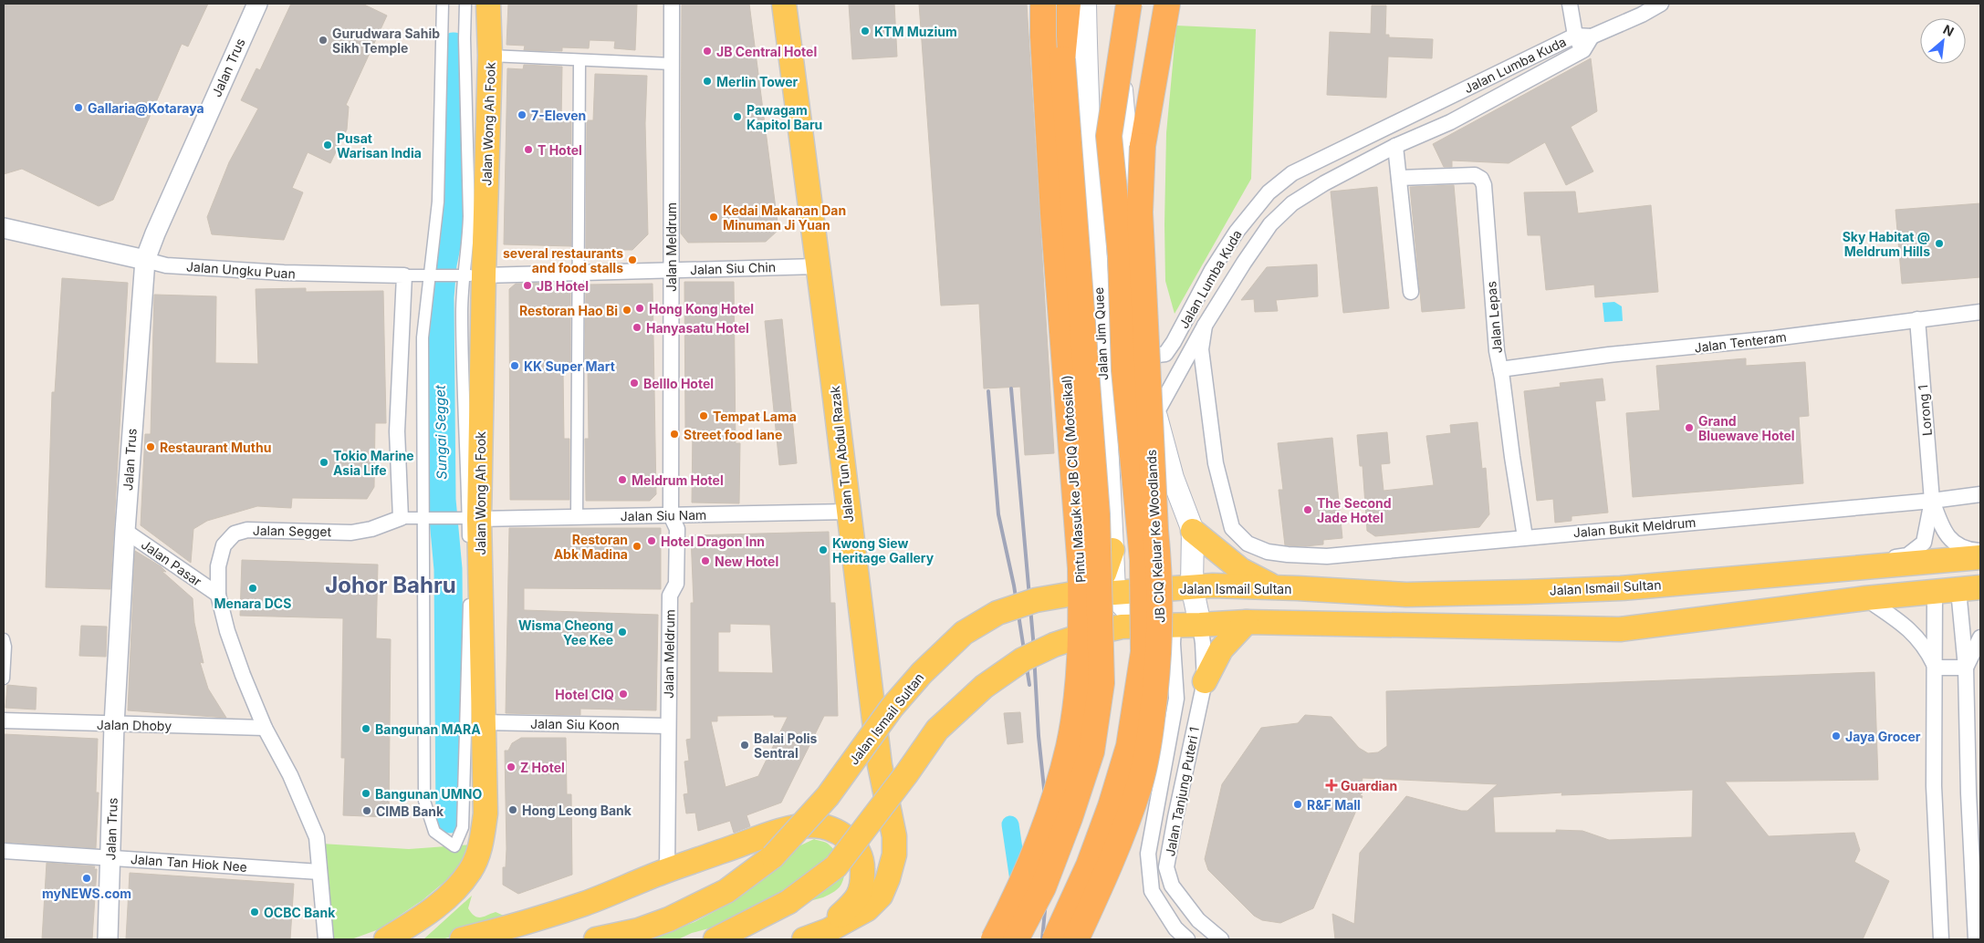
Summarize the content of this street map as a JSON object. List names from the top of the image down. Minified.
{"streets":{"highway":["Pintu Masuk ke JB CIQ (Motosikal)","JB CIQ Keluar Ke Woodlands"],"main road":["Jalan Wong Ah Fook","Jalan Jim Quee","Jalan Tun Abdul Razak","Jalan Ismail Sultan"],"street":["Jalan Lumba Kuda","Jalan Trus","Jalan Meldrum","Jalan Siu Chin","Jalan Ungku Puan","Jalan Lepas","Jalan Tenteram","Lorong 1","Jalan Siu Nam","Jalan Bukit Meldrum","Jalan Segget","Jalan Pasar","Jalan Siu Koon","Jalan Dhoby","Jalan Tanjung Puteri 1","Jalan Tan Hiok Nee"]},"crossings":[["Jalan Lumba Kuda","Jalan Bukit Meldrum"],["Jalan Trus","Jalan Ungku Puan"],["Jalan Trus","Jalan Pasar"],["Jalan Trus","Jalan Dhoby"],["Jalan Trus","Jalan Tan Hiok Nee"],["Jalan Wong Ah Fook","Jalan Siu Chin"],["Jalan Wong Ah Fook","Jalan Ungku Puan"],["Jalan Wong Ah Fook","Jalan Siu Nam"],["Jalan Wong Ah Fook","Jalan Siu Koon"],["Jalan Meldrum","Jalan Siu Chin"],["Jalan Meldrum","Jalan Siu Nam"],["Jalan Meldrum","Jalan Siu Koon"],["Jalan Siu Chin","Jalan Ungku Puan"],["Jalan Siu Chin","Jalan Tun Abdul Razak"],["Jalan Lepas","Jalan Tenteram"],["Jalan Lepas","Jalan Bukit Meldrum"],["Jalan Jim Quee","Jalan Ismail Sultan"],["Jalan Tenteram","Lorong 1"],["Lorong 1","Jalan Bukit Meldrum"],["Lorong 1","Jalan Ismail Sultan"],["Jalan Tun Abdul Razak","Jalan Siu Nam"],["Jalan Segget","Jalan Pasar"],["Jalan Segget","Jalan Dhoby"],["Jalan Segget","Jalan Tan Hiok Nee"]],"districts":["Johor Bahru"],"water":["Sungai Segget"],"places":{"other":["KTM Muzium","Gurudwara Sahib Sikh Temple","JB Central Hotel","Merlin Tower","Gallaria@Kotaraya","7-Eleven","Pawagam Kapitol Baru","Pusat Warisan India","T Hotel","Kedai Makanan Dan Minuman Ji Yuan","Sky Habitat @ Meldrum Hills","several restaurants and food stalls","JB Hotel","Hong Kong Hotel","Restoran Hao Bi","Hanyasatu Hotel","KK Super Mart","Belllo Hotel","Tempat Lama","Grand Bluewave Hotel","Street food lane","Restaurant Muthu","Tokio Marine Asia Life","Meldrum Hotel","The Second Jade Hotel","Hotel Dragon Inn","Restoran Abk Madina","Kwong Siew Heritage Gallery","New Hotel","Menara DCS","Wisma Cheong Yee Kee","Hotel CIQ","Bangunan MARA","Jaya Grocer","Balai Polis Sentral","Z Hotel","Bangunan UMNO","R&F Mall","Hong Leong Bank","CIMB Bank","myNEWS.com","OCBC Bank"],"health":["Guardian"]},"north":"top right"}
